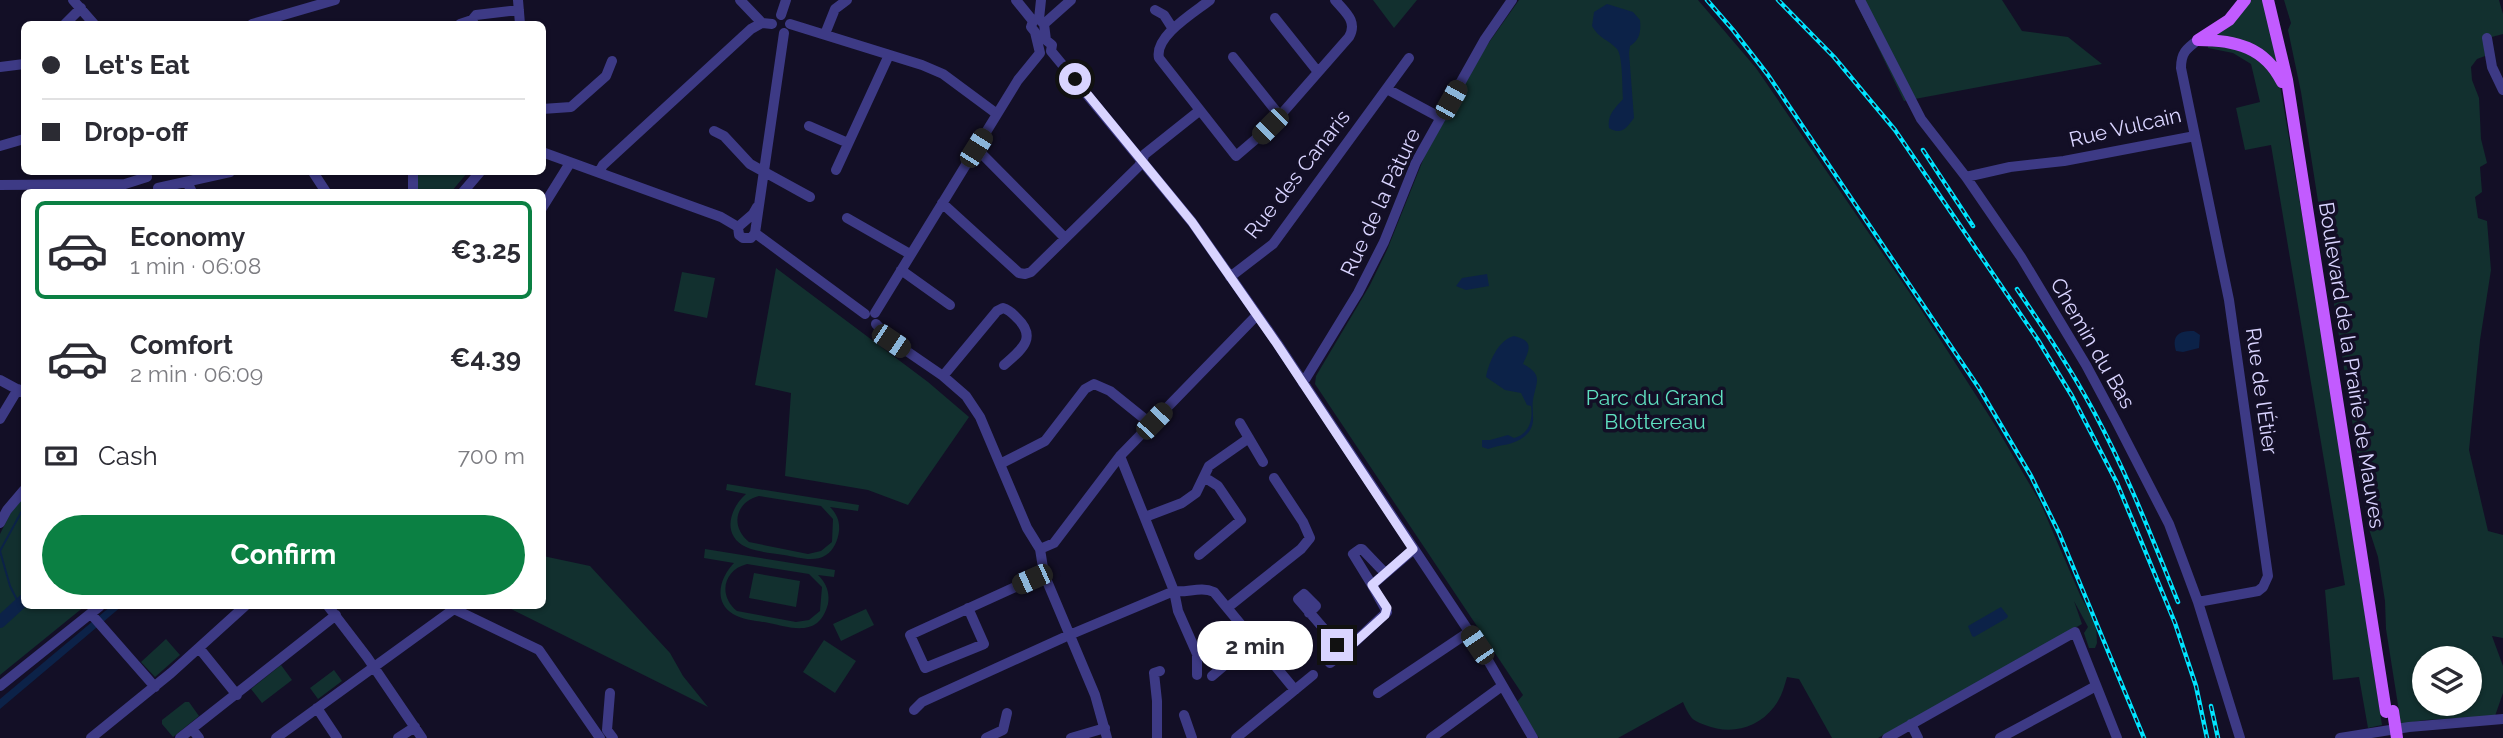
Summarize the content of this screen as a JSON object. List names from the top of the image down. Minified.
{"streets":{"main road":["Boulevard de la Prairie de Mauves"],"street":["Rue Vulcain","Rue des Canaris","Rue de la Pâture","Chemin du Bas","Rue de l'Étier"]},"crossings":[["Rue Vulcain","Chemin du Bas"],["Rue Vulcain","Rue de l'Étier"],["Chemin du Bas","Rue de l'Étier"]],"parks":["Parc du Grand Blottereau"],"page":{"banner":["Let's Eat","Drop-off"],"list":[{"name":"Economy","note":"1 min · 06:08","value":"€3.25"},{"name":"Comfort","note":"2 min · 06:09","value":"€4.39"}],"pay":["Cash","700 m"],"buttons":"Confirm","bubble":"2 min"}}
